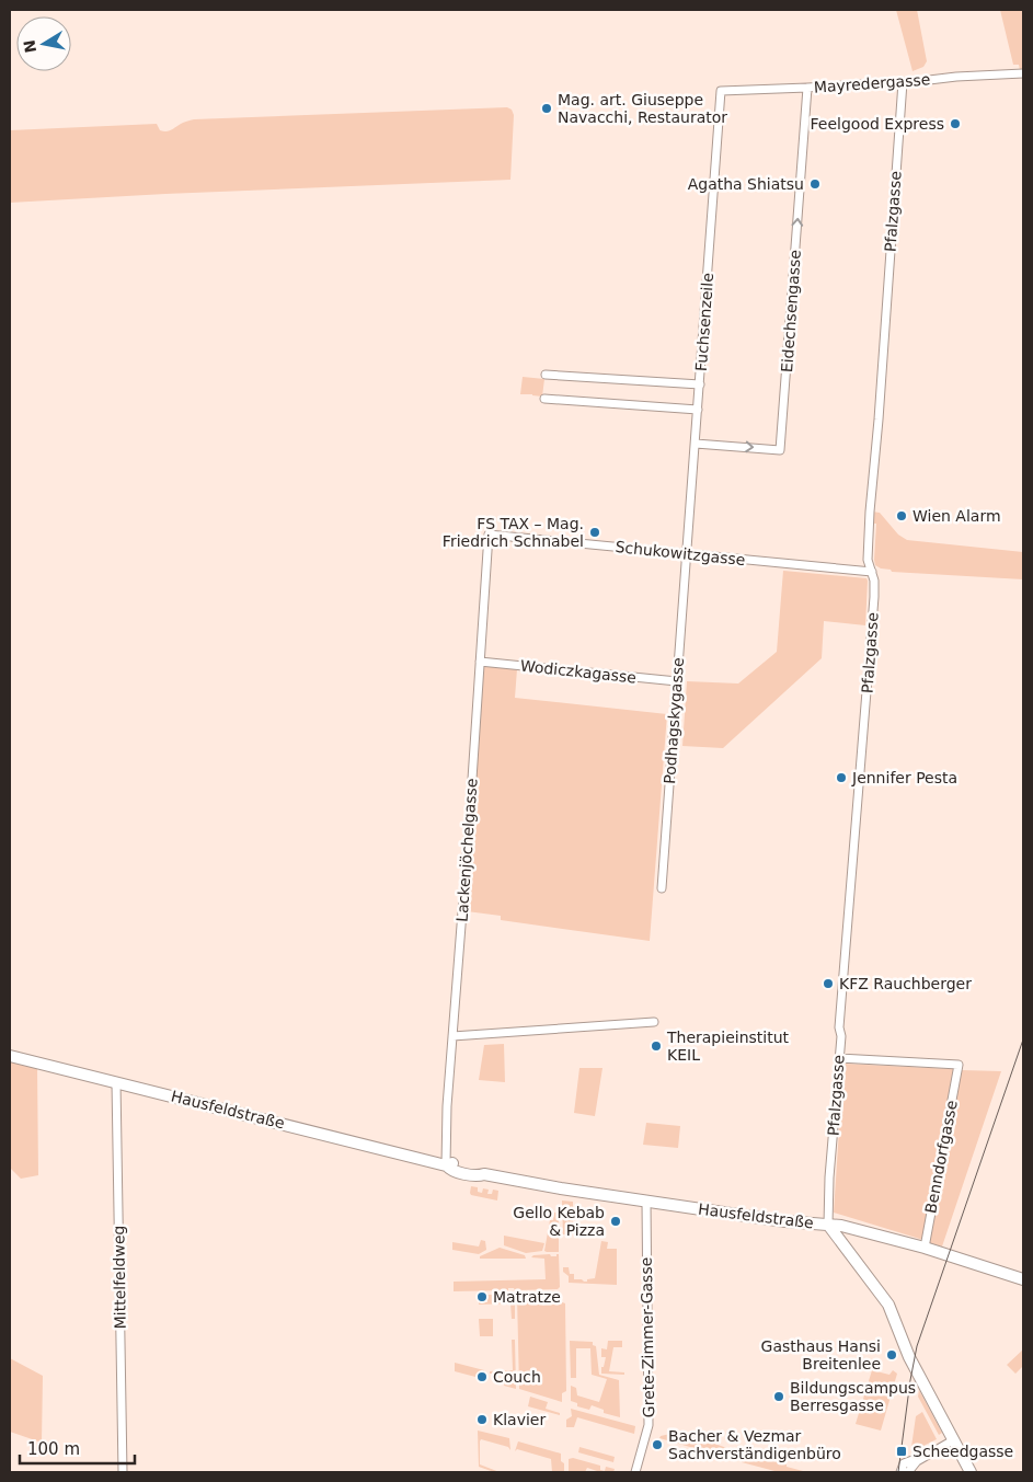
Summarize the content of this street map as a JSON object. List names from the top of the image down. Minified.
{"streets":{"street":["Mayredergasse","Pfalzgasse","Eidechsengasse","Fuchsenzeile","Schukowitzgasse","Wodiczkagasse","Podhagskygasse","Lackenjöchelgasse","Hausfeldstraße","Benndorfgasse","Mittelfeldweg","Grete-Zimmer-Gasse"]},"crossings":[["Mayredergasse","Pfalzgasse"],["Mayredergasse","Eidechsengasse"],["Mayredergasse","Fuchsenzeile"],["Pfalzgasse","Schukowitzgasse"],["Pfalzgasse","Hausfeldstraße"],["Pfalzgasse","Benndorfgasse"],["Eidechsengasse","Fuchsenzeile"],["Fuchsenzeile","Schukowitzgasse"],["Fuchsenzeile","Podhagskygasse"],["Schukowitzgasse","Podhagskygasse"],["Schukowitzgasse","Lackenjöchelgasse"],["Wodiczkagasse","Podhagskygasse"],["Wodiczkagasse","Lackenjöchelgasse"],["Lackenjöchelgasse","Hausfeldstraße"],["Hausfeldstraße","Benndorfgasse"],["Hausfeldstraße","Mittelfeldweg"],["Hausfeldstraße","Grete-Zimmer-Gasse"]],"one_way":["Eidechsengasse"],"places":{"other":["Mag. art. Giuseppe Navacchi, Restaurator","Feelgood Express","Agatha Shiatsu","Wien Alarm","FS TAX – Mag. Friedrich Schnabel","Jennifer Pesta","KFZ Rauchberger","Therapieinstitut KEIL","Gello Kebab & Pizza","Matratze","Gasthaus Hansi Breitenlee","Couch","Bildungscampus Berresgasse","Klavier","Bacher & Vezmar Sachverständigenbüro"],"transit":["Scheedgasse"]},"scale_bar":"100 m","north":"left"}
